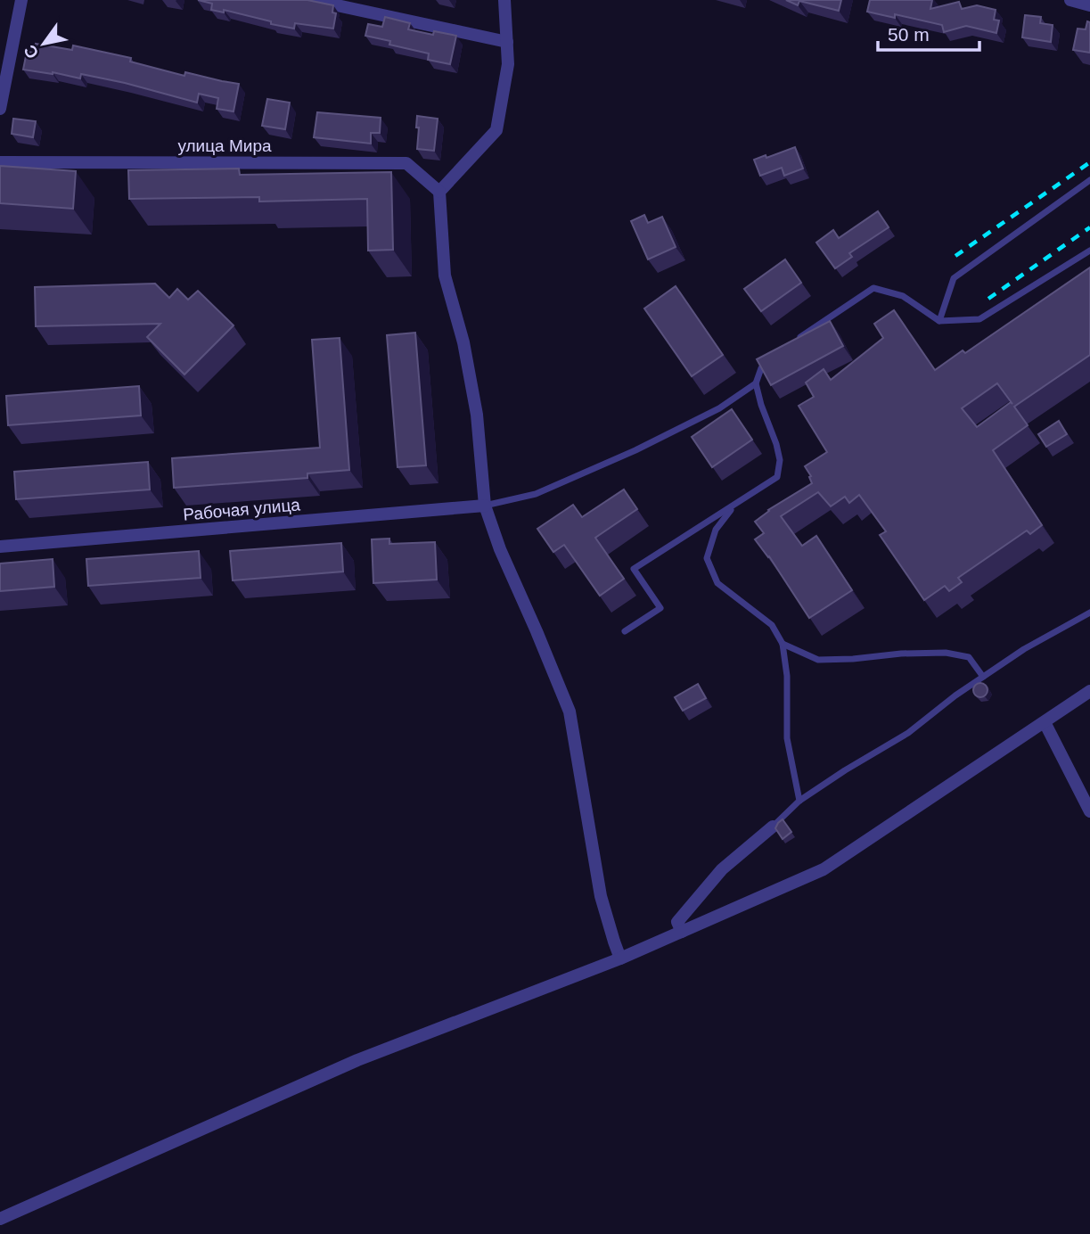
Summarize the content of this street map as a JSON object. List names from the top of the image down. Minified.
{"streets":{"street":["улица Мира","Рабочая улица"]},"scale_bar":"50 m","north":"bottom left"}
